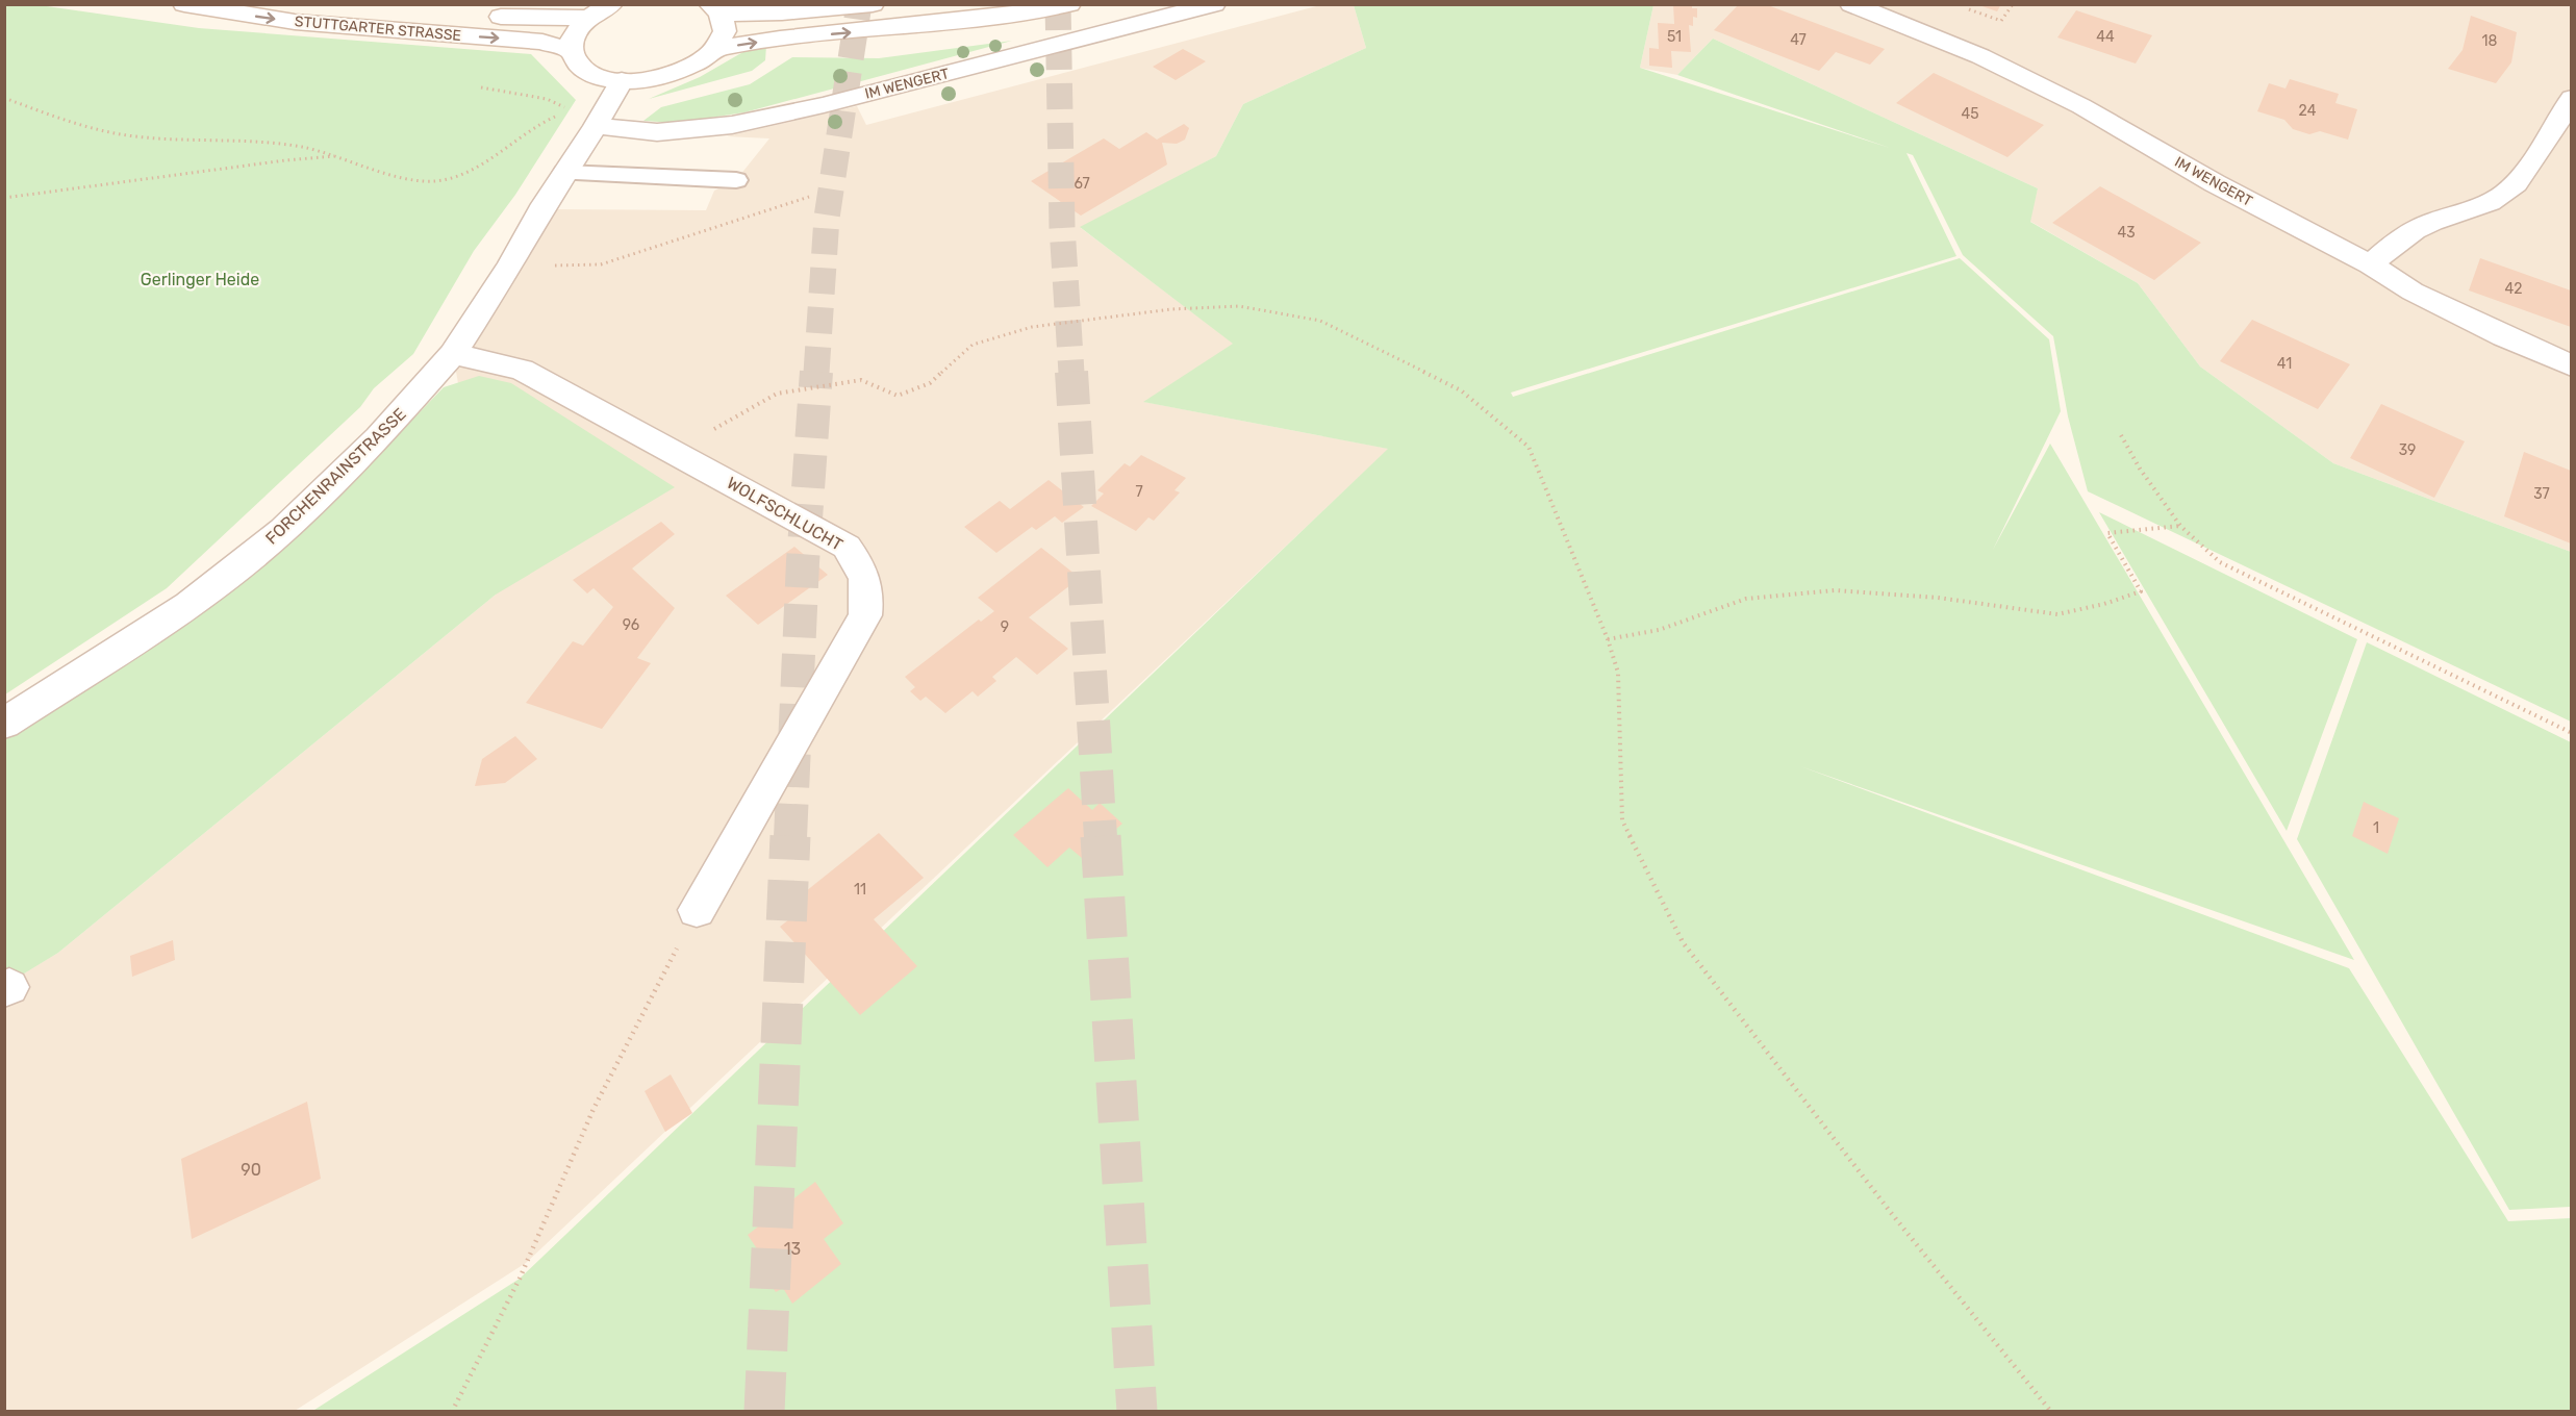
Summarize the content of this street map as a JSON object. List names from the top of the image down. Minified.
{"streets":{"street":["STUTTGARTER STRASSE","IM WENGERT","FORCHENRAINSTRASSE","WOLFSCHLUCHT"]},"crossings":[["IM WENGERT","FORCHENRAINSTRASSE"],["FORCHENRAINSTRASSE","WOLFSCHLUCHT"]],"parks":["Gerlinger Heide"],"house_numbers":["51","44","47","18","24","45","67","43","42","41","39","7","37","96","9","1","11","90","13"]}
